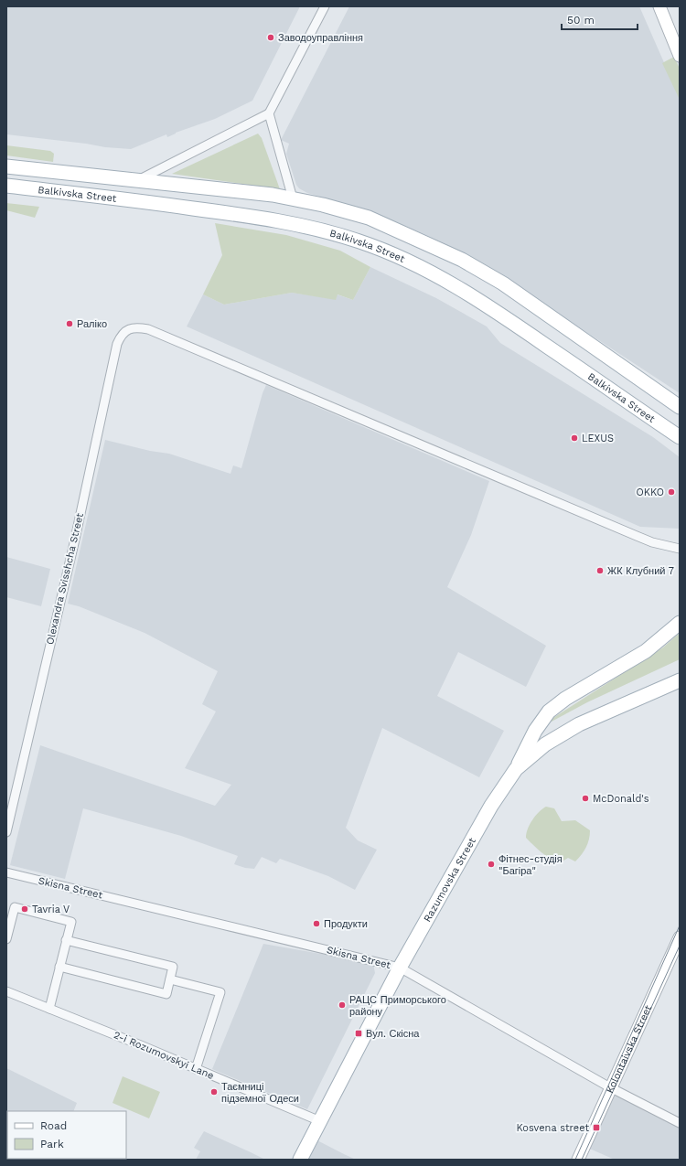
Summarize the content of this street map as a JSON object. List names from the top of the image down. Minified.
{"streets":{"main road":["Balkivska Street","Razumovska Street","Kolontaivska Street"],"street":["Olexandra Svisshcha Street","Skisna Street","2-i Rozumovskyi Lane"]},"crossings":[["Razumovska Street","Skisna Street"],["Razumovska Street","2-i Rozumovskyi Lane"],["Skisna Street","Kolontaivska Street"]],"places":{"other":["Заводоуправління","Раліко","LEXUS","OKKO","ЖК Клубний 7","McDonald's","Фітнес-студія \"Багіра\"","Tavria V","Продукти","РАЦС Приморського району","Таємниці підземної Одеси"],"transit":["Вул. Скісна","Kosvena street"]},"legend":["Road","Park"],"scale_bar":"50 m"}
